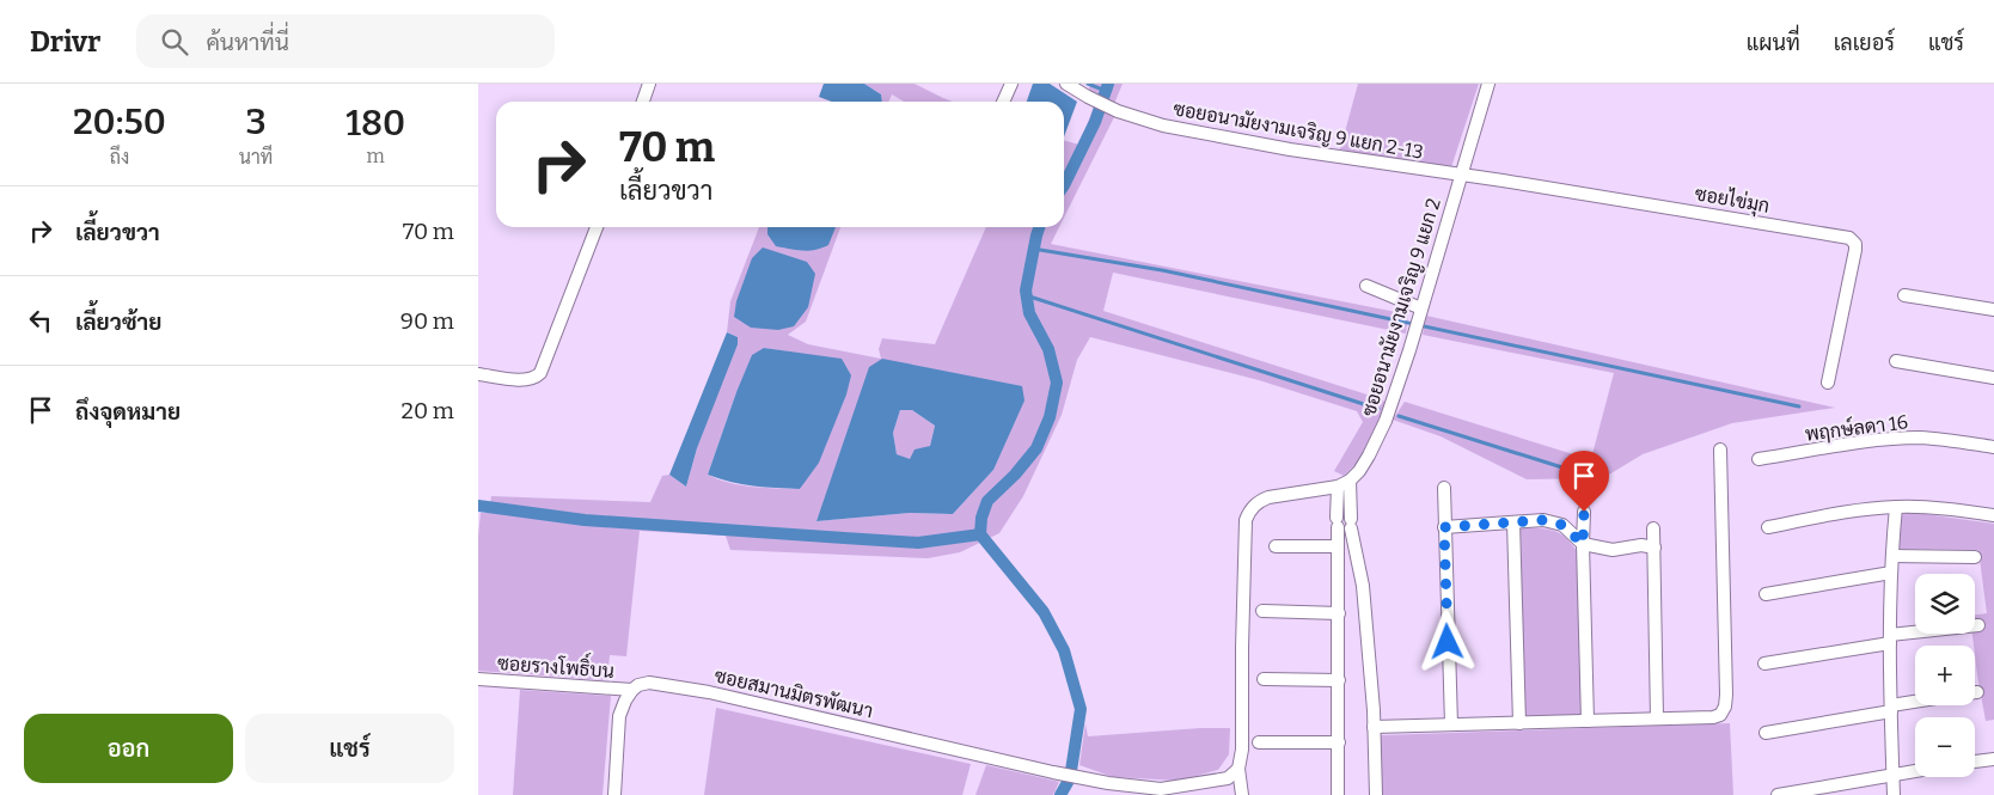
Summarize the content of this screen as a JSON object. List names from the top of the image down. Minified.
{"streets":{"street":["ซอยอนามัยงามเจริญ 9 แยก 2-13","ซอยไข่มุก","ซอยอนามัยงามเจริญ 9 แยก 2","พฤกษ์ลดา 16","ซอยรางโพธิ์บน","ซอยสมานมิตรพัฒนา"]},"crossings":[["ซอยอนามัยงามเจริญ 9 แยก 2-13","ซอยไข่มุก"],["ซอยอนามัยงามเจริญ 9 แยก 2-13","ซอยอนามัยงามเจริญ 9 แยก 2"],["ซอยไข่มุก","ซอยอนามัยงามเจริญ 9 แยก 2"],["ซอยอนามัยงามเจริญ 9 แยก 2","ซอยสมานมิตรพัฒนา"],["ซอยรางโพธิ์บน","ซอยสมานมิตรพัฒนา"]],"page":{"header":"Drivr","search":"ค้นหาที่นี่","nav":["แผนที่","เลเยอร์","แชร์"],"eta":["20:50","ถึง","3","นาที","180","m"],"turn":["70 m","เลี้ยวขวา"],"list":[{"name":"เลี้ยวขวา","value":"70 m"},{"name":"เลี้ยวซ้าย","value":"90 m"},{"name":"ถึงจุดหมาย","value":"20 m"}],"map_buttons":["+","−"],"buttons":["ออก","แชร์"]}}
